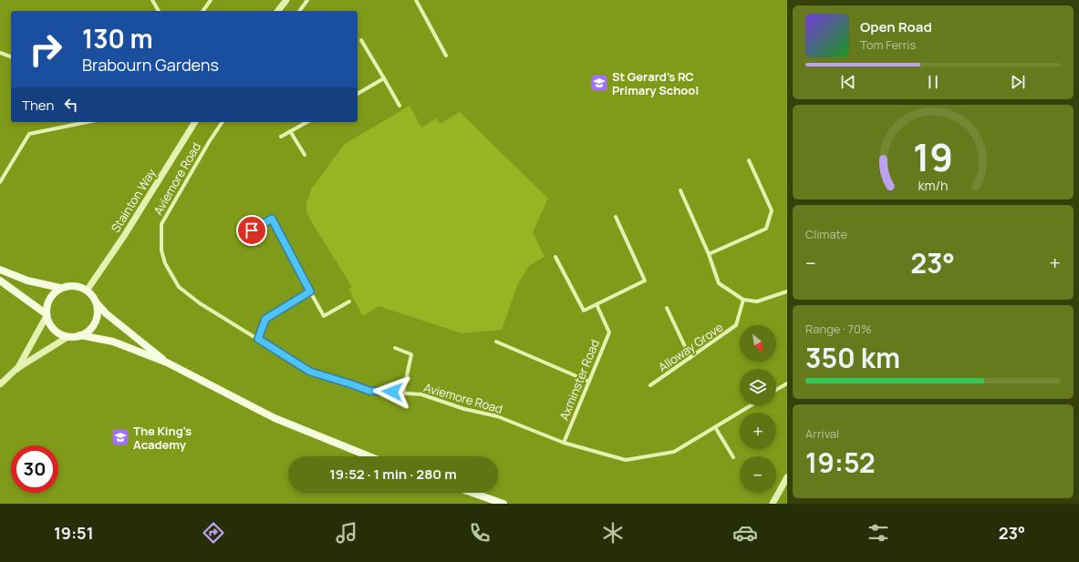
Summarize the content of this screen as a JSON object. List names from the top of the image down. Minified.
{"streets":{"street":["Aviemore Road","Stainton Way","Alloway Grove","Axminster Road"]},"crossings":[["Aviemore Road","Axminster Road"]],"places":{"school or university":["St Gerard's RC Primary School","The King's Academy"]},"north":"bottom right","page":{"turn":["130 m","Brabourn Gardens"],"song":["Open Road","Tom Ferris"],"then":"Then","tile":["Climate",["Range · 70%","350 km"],["Arrival","19:52"]],"heat":["−","23°","+"],"map_buttons":["+","−"],"limit":"30","trip":"19:52 · 1 min · 280 m","tabs":["19:51","23°"],"gauge":["19","km/h"]}}
